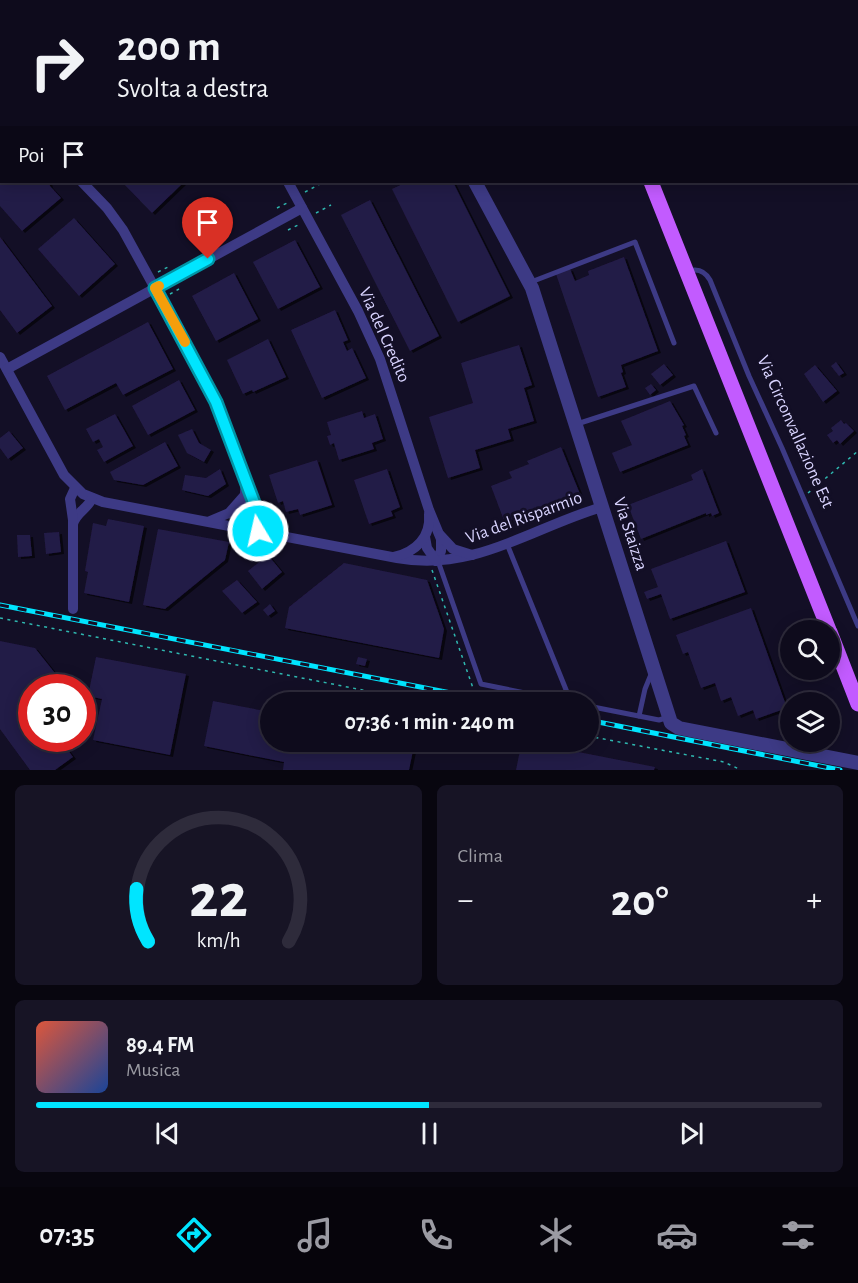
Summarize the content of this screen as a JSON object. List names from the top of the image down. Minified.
{"streets":{"street":["Via del Credito","Via del Risparmio","Via Staizza"],"lane":["Via Circonvallazione Est"]},"crossings":[["Via del Risparmio","Via Staizza"]],"page":{"turn":["200 m","Svolta a destra"],"then":"Poi","limit":"30","trip":"07:36 · 1 min · 240 m","tile":"Clima","heat":["−","20°","+"],"song":["89.4 FM","Musica"],"tabs":"07:35","gauge":["22","km/h"]}}
